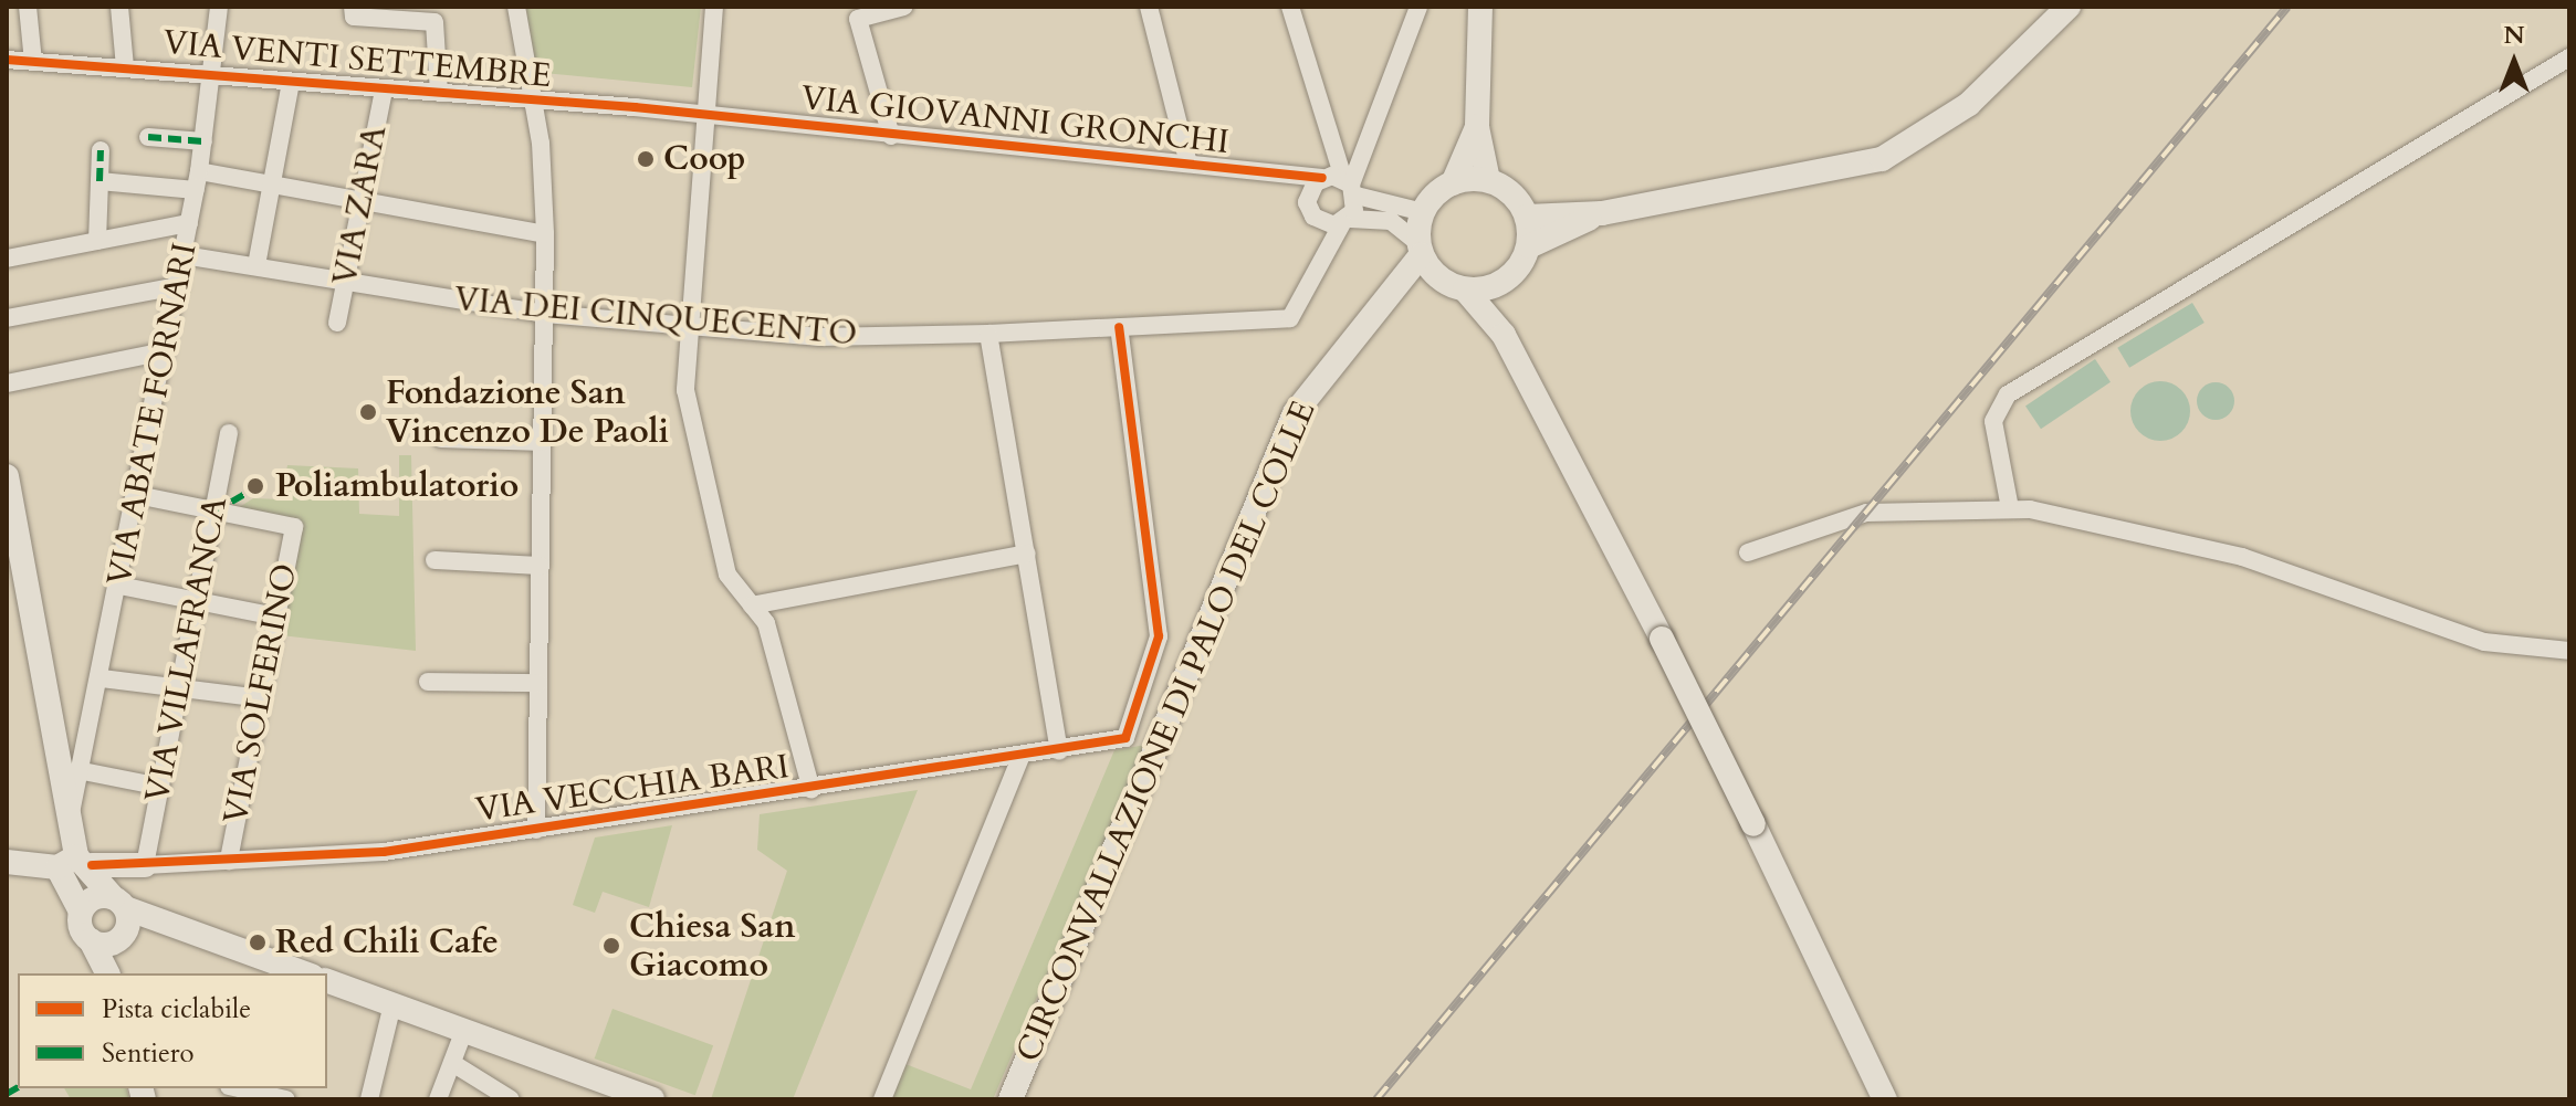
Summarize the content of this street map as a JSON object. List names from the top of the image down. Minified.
{"streets":{"street":["VIA VENTI SETTEMBRE","VIA GIOVANNI GRONCHI","VIA ZARA","VIA DEI CINQUECENTO","VIA ABATE FORNARI","VIA VILLAFRANCA","VIA SOLFERINO","CIRCONVALLAZIONE DI PALO DEL COLLE","VIA VECCHIA BARI"]},"crossings":[["VIA VENTI SETTEMBRE","VIA GIOVANNI GRONCHI"],["VIA VENTI SETTEMBRE","VIA ZARA"],["VIA VENTI SETTEMBRE","VIA ABATE FORNARI"],["VIA GIOVANNI GRONCHI","CIRCONVALLAZIONE DI PALO DEL COLLE"],["VIA ZARA","VIA DEI CINQUECENTO"],["VIA DEI CINQUECENTO","VIA ABATE FORNARI"],["VIA DEI CINQUECENTO","VIA VECCHIA BARI"],["VIA VILLAFRANCA","VIA SOLFERINO"],["VIA VILLAFRANCA","VIA VECCHIA BARI"],["VIA SOLFERINO","VIA VECCHIA BARI"]],"places":["Coop","Fondazione San Vincenzo De Paoli","Poliambulatorio","Red Chili Cafe","Chiesa San Giacomo"],"legend":["Pista ciclabile","Sentiero"],"north":"top"}
